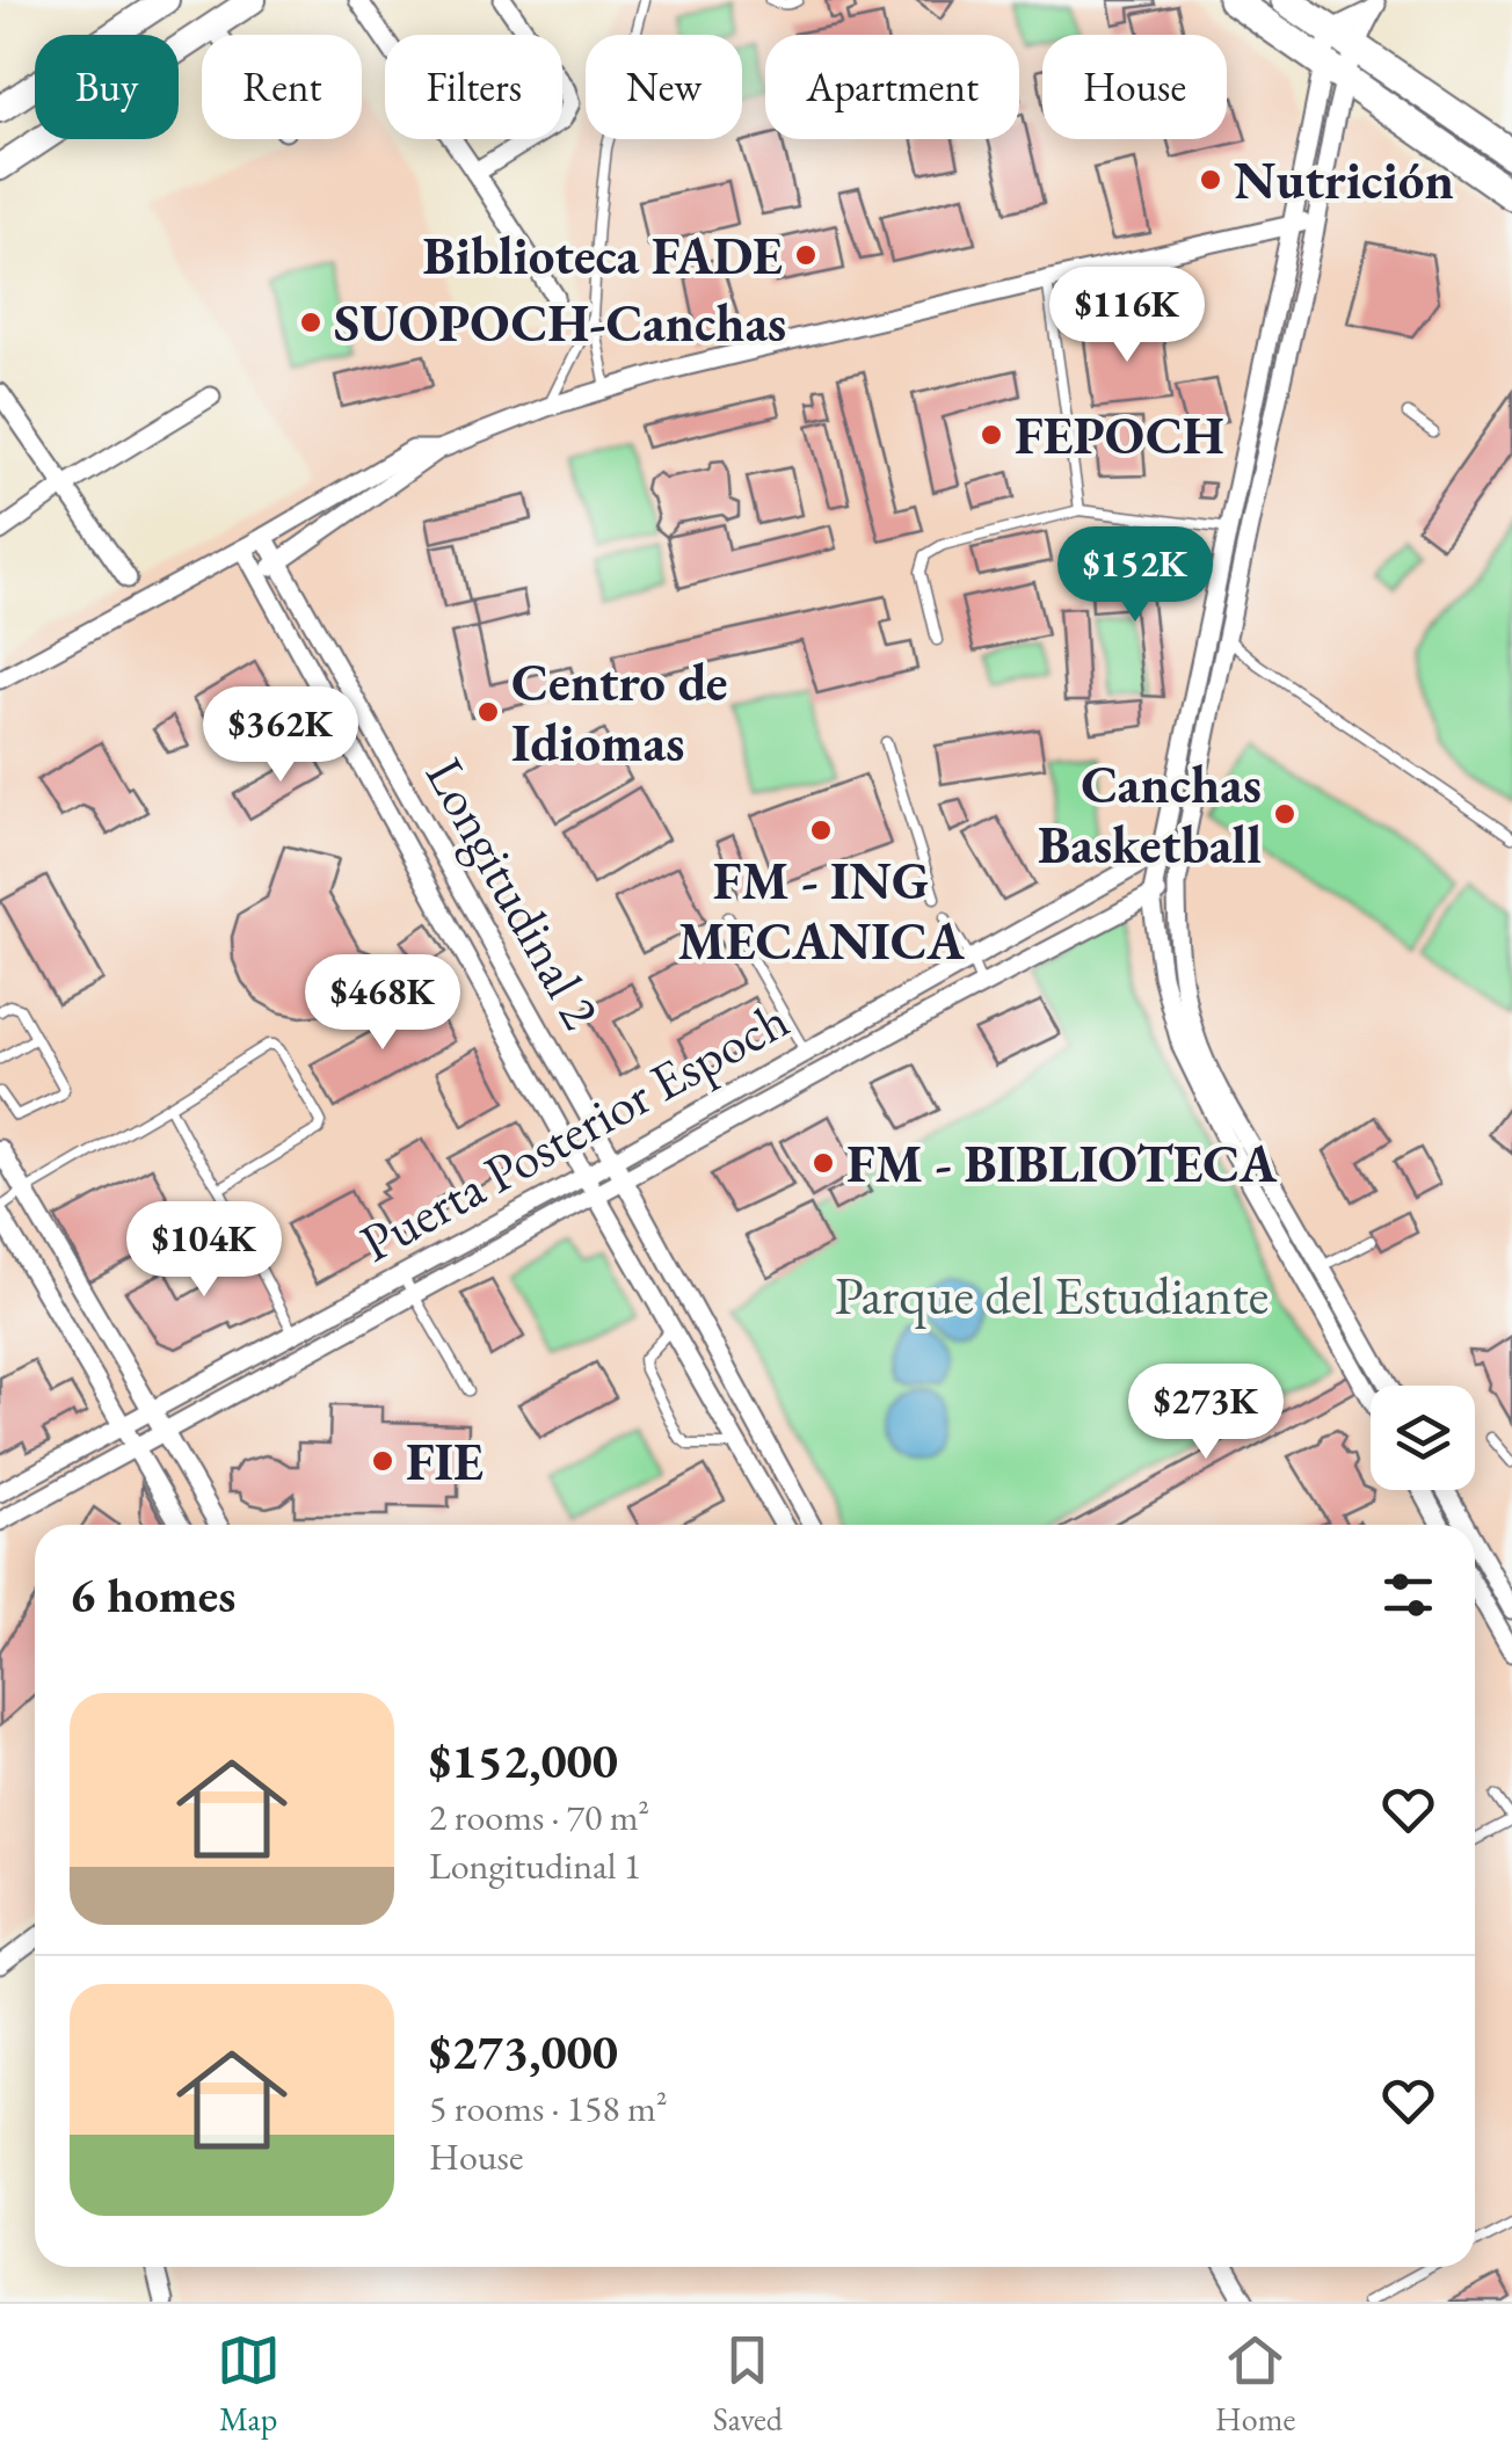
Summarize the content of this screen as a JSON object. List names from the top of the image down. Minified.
{"streets":{"street":["Longitudinal 2","Puerta Posterior Espoch"]},"crossings":[["Longitudinal 2","Puerta Posterior Espoch"]],"parks":["Parque del Estudiante"],"places":["Nutrición","Biblioteca FADE","SUOPOCH-Canchas","FEPOCH","Centro de Idiomas","Canchas Basketball","FM - ING MECANICA","FM - BIBLIOTECA","FIE"],"page":{"chip":["Buy","Rent","Filters","New","Apartment","House"],"price":["$116K","$152K","$362K","$468K","$104K","$273K"],"heading":"6 homes","list":[{"name":"$152,000","note":"2 rooms · 70 m² · Longitudinal 1"},{"name":"$273,000","note":"5 rooms · 158 m² · House"}],"tabs":["Map","Saved","Home"]}}
